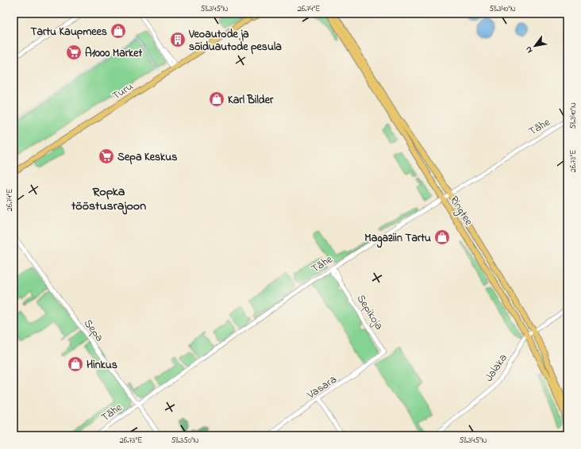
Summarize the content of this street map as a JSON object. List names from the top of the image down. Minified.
{"streets":{"main road":["Turu","Ringtee"],"street":["Tähe","Sepikoja","Sepa","Jalaka","Vasara"]},"crossings":[["Tähe","Ringtee"],["Tähe","Sepikoja"],["Tähe","Sepa"],["Ringtee","Jalaka"],["Sepikoja","Vasara"]],"districts":["Ropka tööstusrajoon"],"places":{"shop":["Tartu Kaupmees","Karl Bilder","Magaziin Tartu","Hinkus"],"building":["Veoautode ja sõiduautode pesula"],"supermarket":["A1000 Market","Sepa Keskus"]},"north":"bottom left","coordinates":["58.345°N","26.74°E","58.340°N","26.73°E","58.350°N"]}
